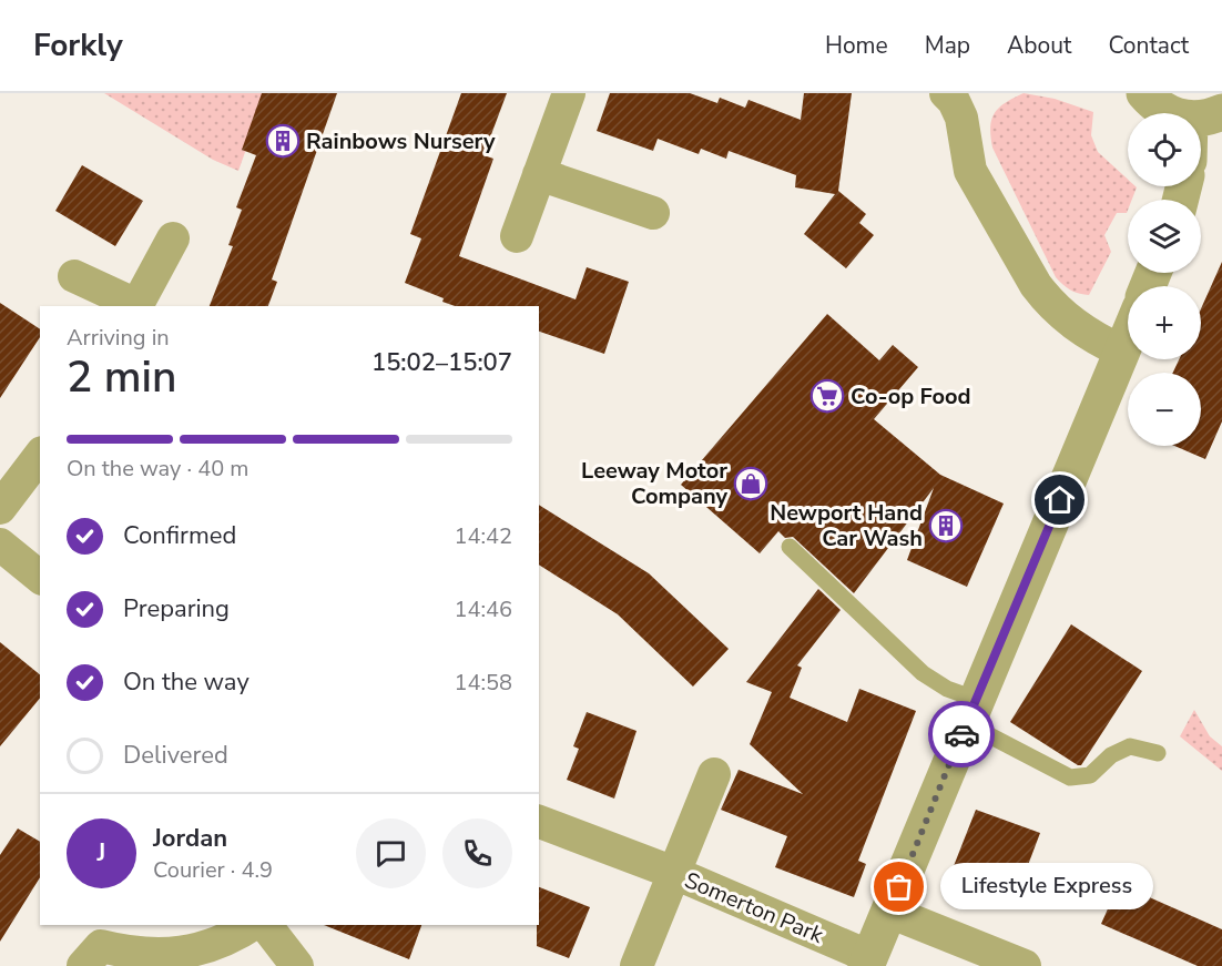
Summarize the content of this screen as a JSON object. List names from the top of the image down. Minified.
{"streets":{"street":["Somerton Park"]},"places":{"building":["Rainbows Nursery","Newport Hand Car Wash"],"supermarket":["Co-op Food"],"shop":["Leeway Motor Company"],"other":["Lifestyle Express"]},"page":{"header":"Forkly","nav":["Home","Map","About","Contact"],"map_buttons":["+","−"],"heading":["2 min","Arriving in","15:02–15:07"],"panel":["Jordan","Courier · 4.9"],"bar":"On the way · 40 m","list":[["Confirmed","14:42"],["Preparing","14:46"],["On the way","14:58"],"Delivered"],"round":"J","bubble":"Lifestyle Express"}}
